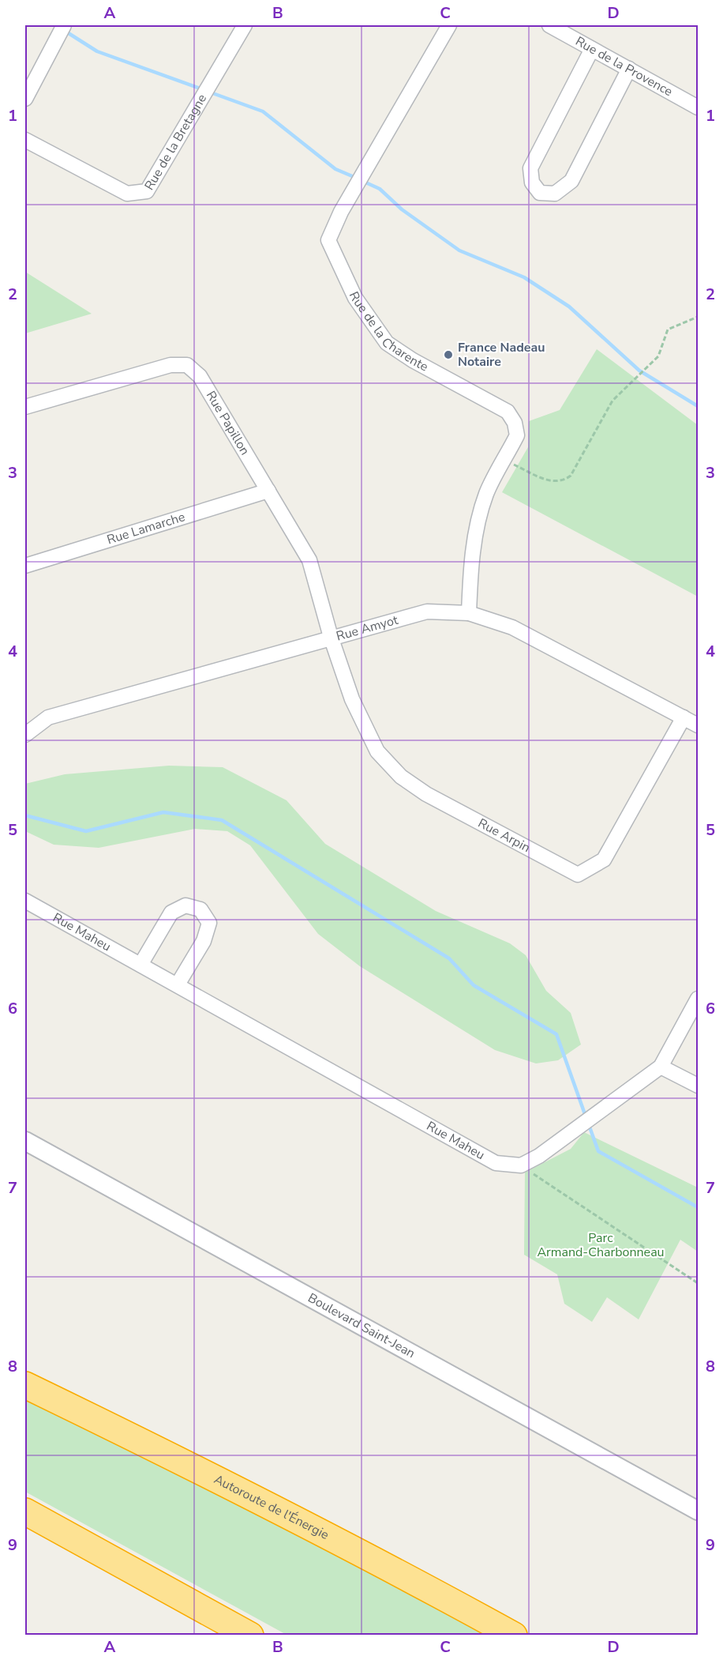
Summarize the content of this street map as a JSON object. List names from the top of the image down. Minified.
{"streets":{"highway":["Autoroute de l'Énergie"],"street":["Rue de la Provence","Rue de la Bretagne","Rue de la Charente","Rue Papillon","Rue Lamarche","Rue Amyot","Rue Arpin","Rue Maheu","Boulevard Saint-Jean"]},"crossings":[["Rue de la Charente","Rue Amyot"],["Rue Papillon","Rue Lamarche"],["Rue Papillon","Rue Amyot"],["Rue Papillon","Rue Arpin"],["Rue Amyot","Rue Arpin"]],"parks":["Parc Armand-Charbonneau"],"places":["France Nadeau Notaire"],"grid":{"columns":["A","B","C","D"],"rows":["1","2","3","4","5","6","7","8","9"]}}
